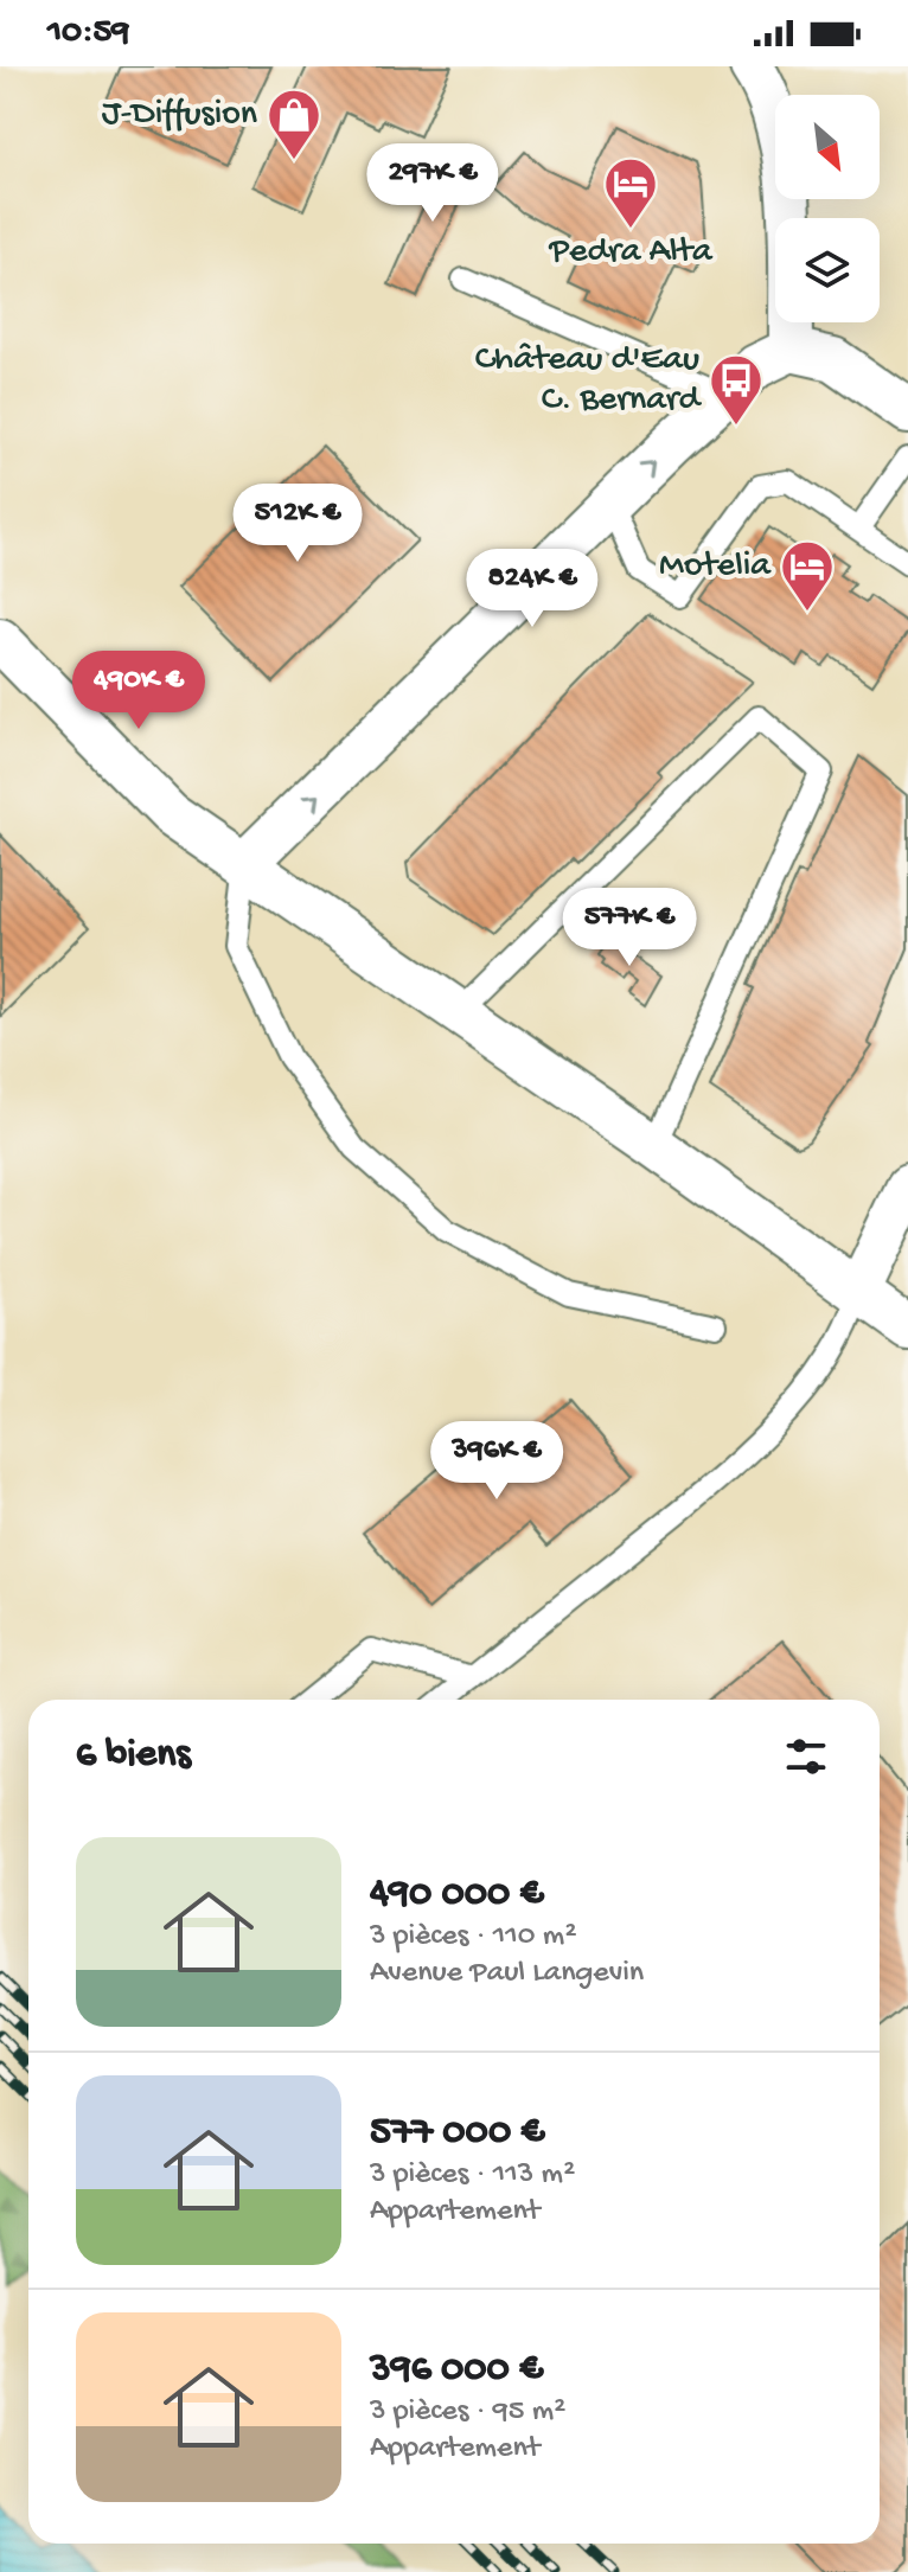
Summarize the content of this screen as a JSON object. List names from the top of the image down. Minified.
{"places":{"shop":["J-Diffusion"],"hotel":["Pedra Alta","Motelia"],"bus stop":["Château d'Eau C. Bernard"]},"north":"bottom right","page":{"status":"10:59","price":["297K €","512K €","824K €","490K €","577K €","396K €"],"heading":"6 biens","list":[{"name":"490 000 €","note":"3 pièces · 110 m² · Avenue Paul Langevin"},{"name":"577 000 €","note":"3 pièces · 113 m² · Appartement"},{"name":"396 000 €","note":"3 pièces · 95 m² · Appartement"}]}}
